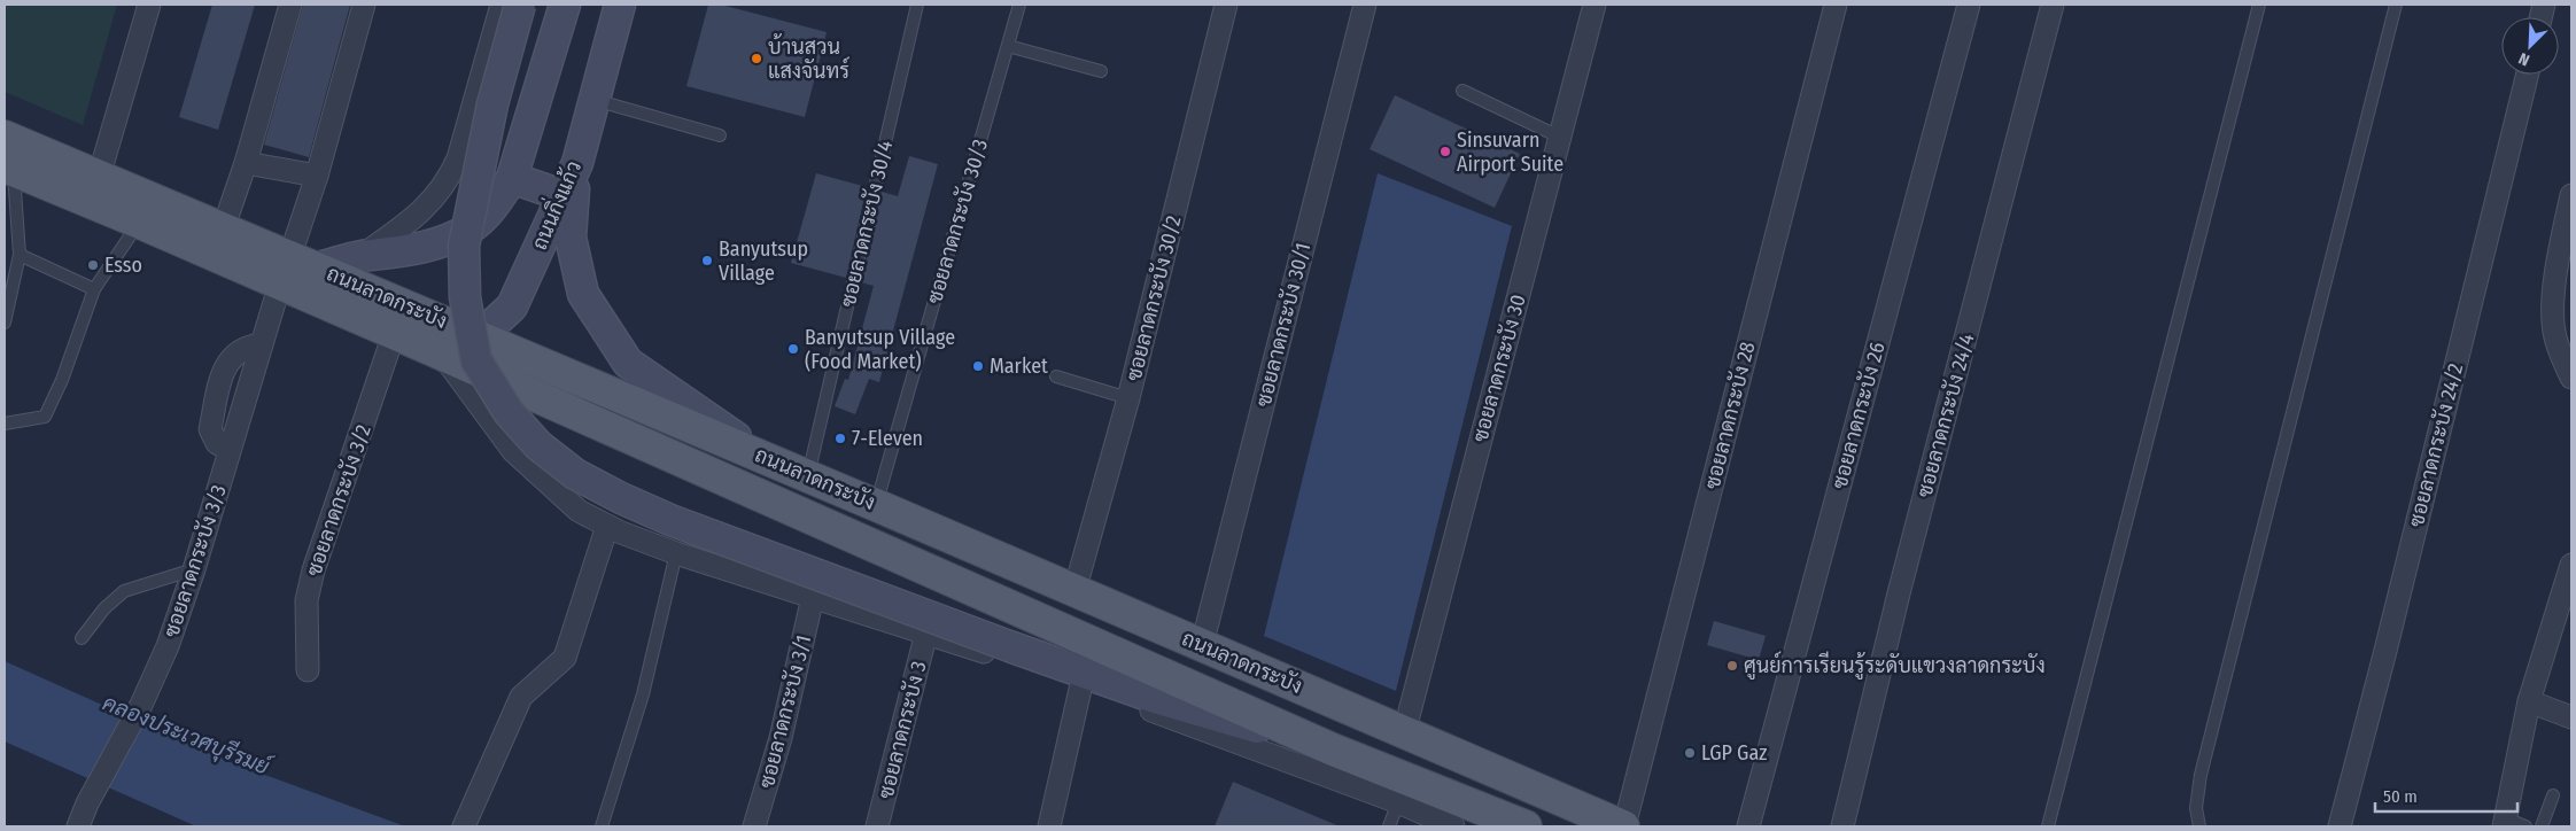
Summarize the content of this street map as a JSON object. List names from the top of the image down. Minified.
{"streets":{"main road":["ถนนกิ่งแก้ว","ถนนลาดกระบัง"],"street":["ซอยลาดกระบัง 30/2","ซอยลาดกระบัง 30/1","ซอยลาดกระบัง 30","ซอยลาดกระบัง 28","ซอยลาดกระบัง 26","ซอยลาดกระบัง 24/4","ซอยลาดกระบัง 24/2","ซอยลาดกระบัง 3/2","ซอยลาดกระบัง 3/3","ซอยลาดกระบัง 3/1","ซอยลาดกระบัง 3"],"lane":["ซอยลาดกระบัง 30/3","ซอยลาดกระบัง 30/4"]},"crossings":[["ถนนกิ่งแก้ว","ถนนลาดกระบัง"],["ซอยลาดกระบัง 30/3","ถนนลาดกระบัง"],["ซอยลาดกระบัง 30/4","ถนนลาดกระบัง"],["ถนนลาดกระบัง","ซอยลาดกระบัง 30/2"],["ถนนลาดกระบัง","ซอยลาดกระบัง 30/1"],["ถนนลาดกระบัง","ซอยลาดกระบัง 30"],["ถนนลาดกระบัง","ซอยลาดกระบัง 28"],["ถนนลาดกระบัง","ซอยลาดกระบัง 3/2"],["ถนนลาดกระบัง","ซอยลาดกระบัง 3/3"]],"water":["คลองประเวศบุรีรมย์"],"places":["บ้านสวน แสงจันทร์","Sinsuvarn Airport Suite","Banyutsup Village","Esso","Banyutsup Village (Food Market)","Market","7-Eleven","ศูนย์การเรียนรู้ระดับแขวงลาดกระบัง","LGP Gaz"],"scale_bar":"50 m","north":"bottom left"}
